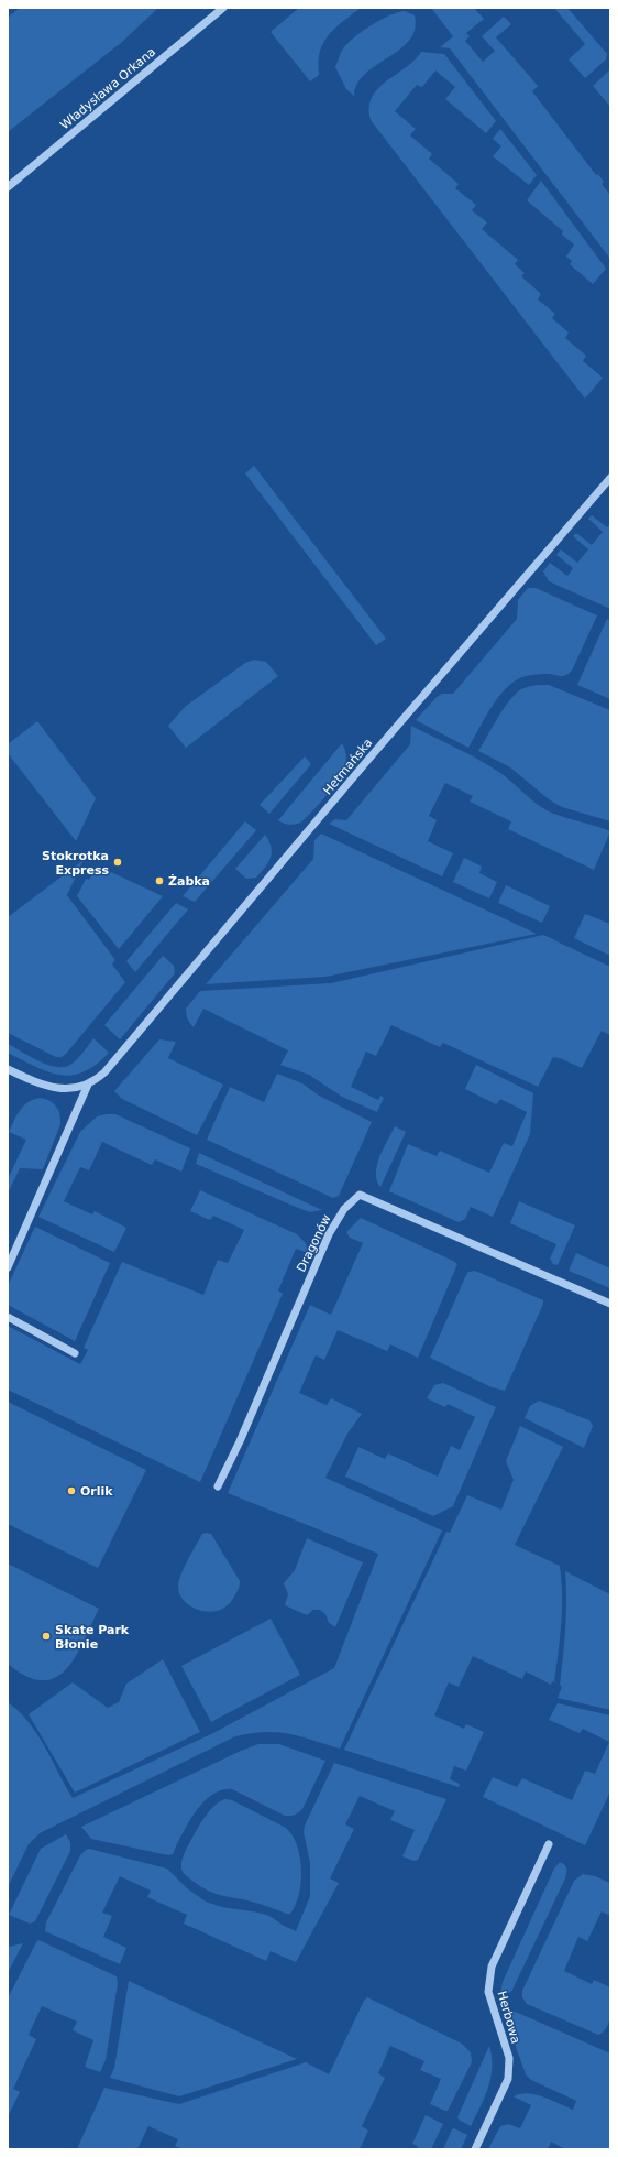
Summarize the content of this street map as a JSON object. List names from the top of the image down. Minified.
{"streets":{"street":["Władysława Orkana","Hetmańska","Dragonów","Herbowa"]},"places":["Stokrotka Express","Żabka","Orlik","Skate Park Błonie"]}
